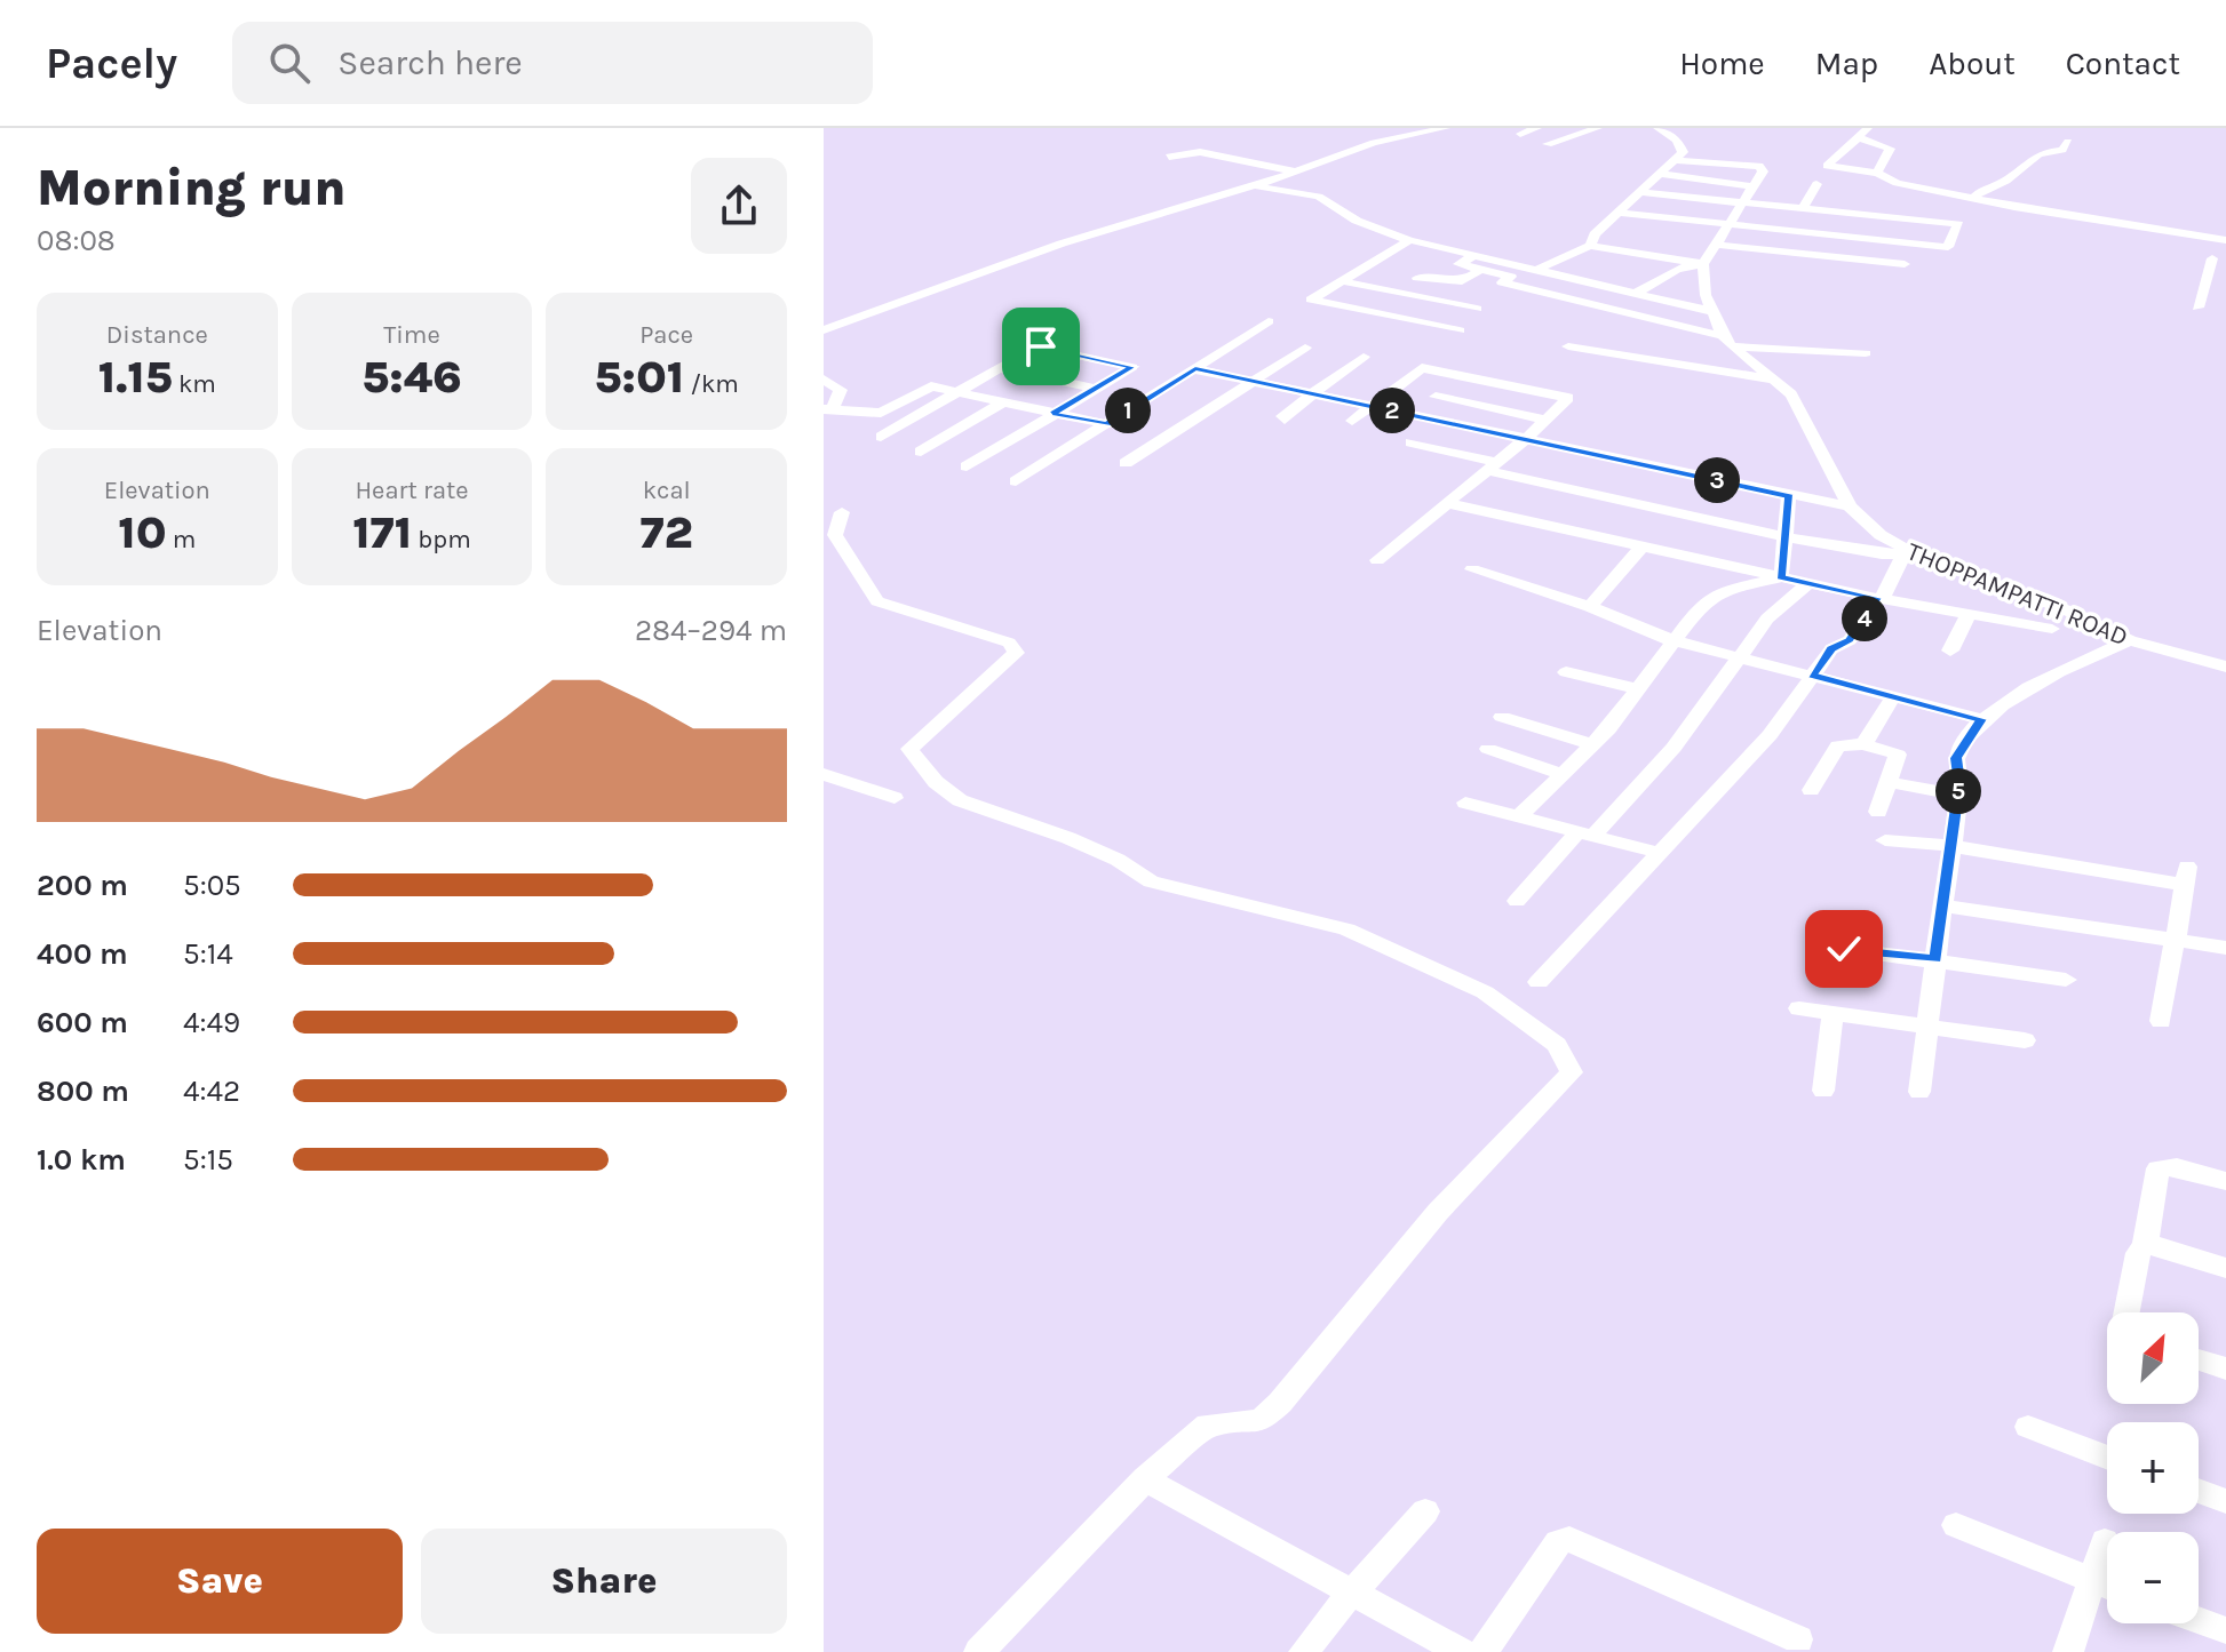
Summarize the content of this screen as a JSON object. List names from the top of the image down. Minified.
{"streets":{"street":["THOPPAMPATTI ROAD"]},"north":"top right","page":{"header":"Pacely","search":"Search here","nav":["Home","Map","About","Contact"],"heading":["Morning run","08:08"],"stats":[["Distance","1.15 km"],["Time","5:46"],["Pace","5:01 /km"],["Elevation","10 m"],["Heart rate","171 bpm"],["kcal","72"]],"pins":["1","2","3","4","5"],"chart":["Elevation","284–294 m"],"list":[{"name":"200 m","note":"5:05"},{"name":"400 m","note":"5:14"},{"name":"600 m","note":"4:49"},{"name":"800 m","note":"4:42"},{"name":"1.0 km","note":"5:15"}],"map_buttons":["+","−"],"buttons":["Save","Share"]}}
